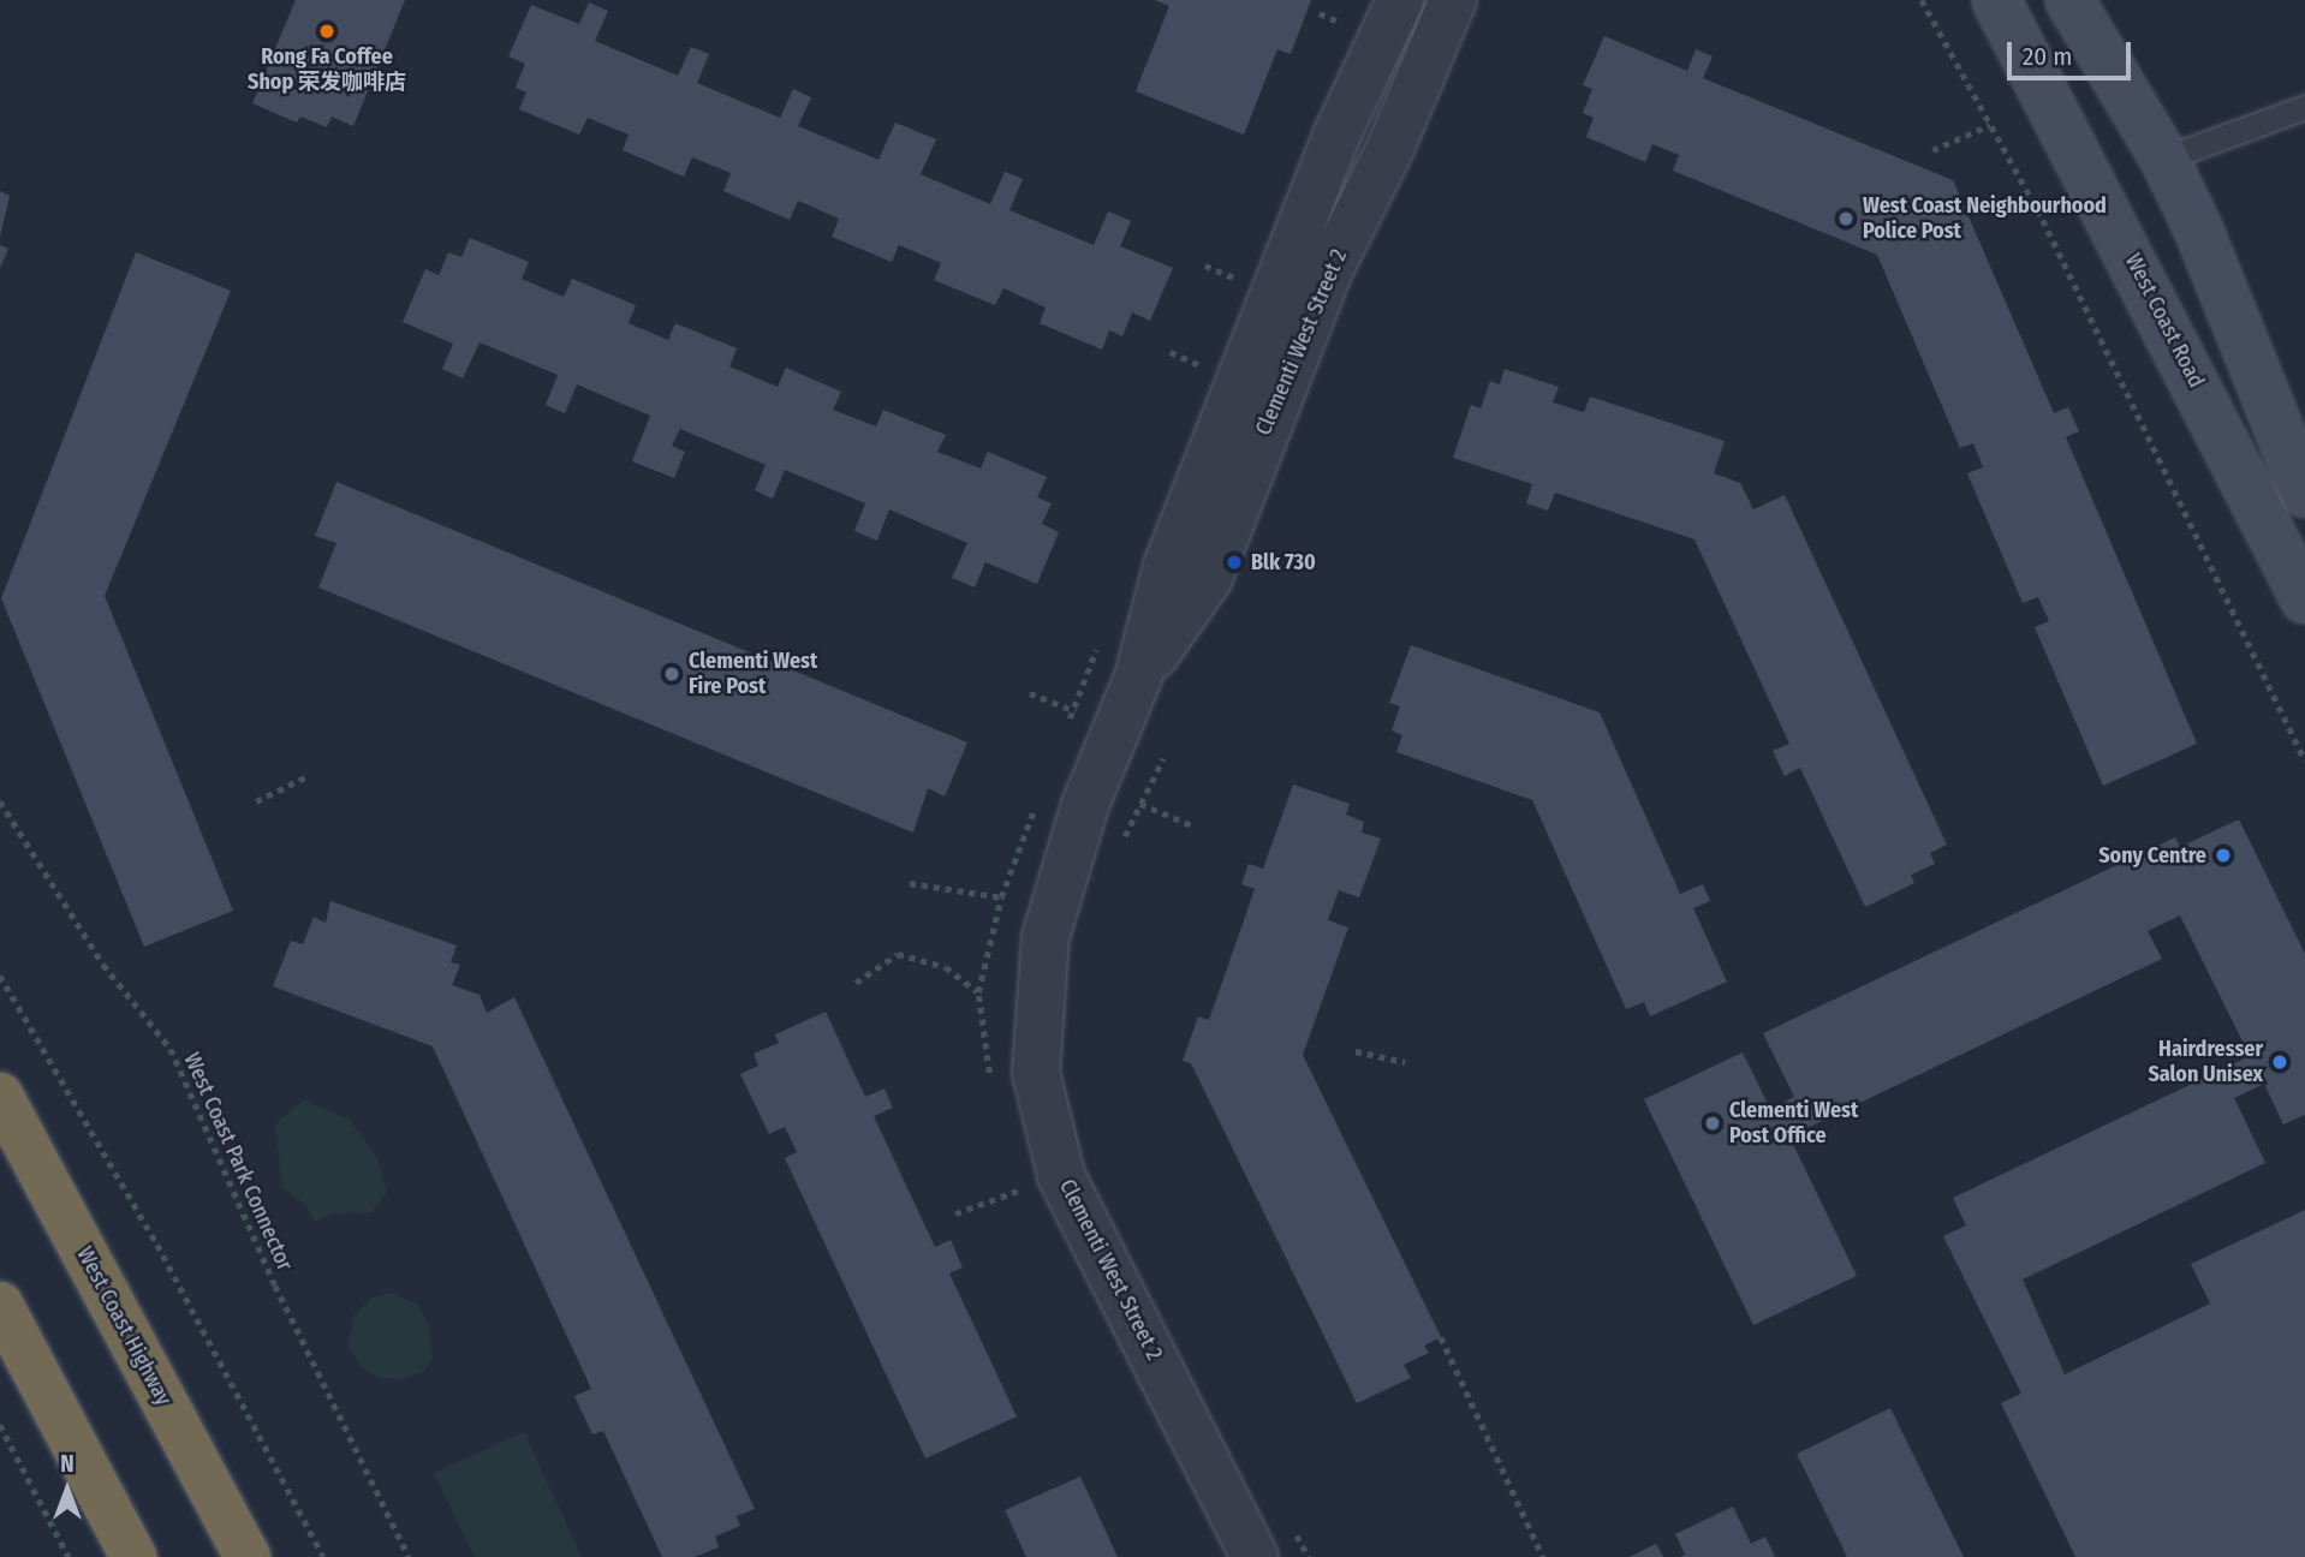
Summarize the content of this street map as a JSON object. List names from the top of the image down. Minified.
{"streets":{"highway":["West Coast Highway"],"main road":["West Coast Road"],"street":["Clementi West Street 2"],"path":["West Coast Park Connector"]},"places":["Rong Fa Coffee Shop 荣发咖啡店","West Coast Neighbourhood Police Post","Blk 730","Clementi West Fire Post","Sony Centre","Hairdresser Salon Unisex","Clementi West Post Office"],"scale_bar":"20 m","north":"top"}
